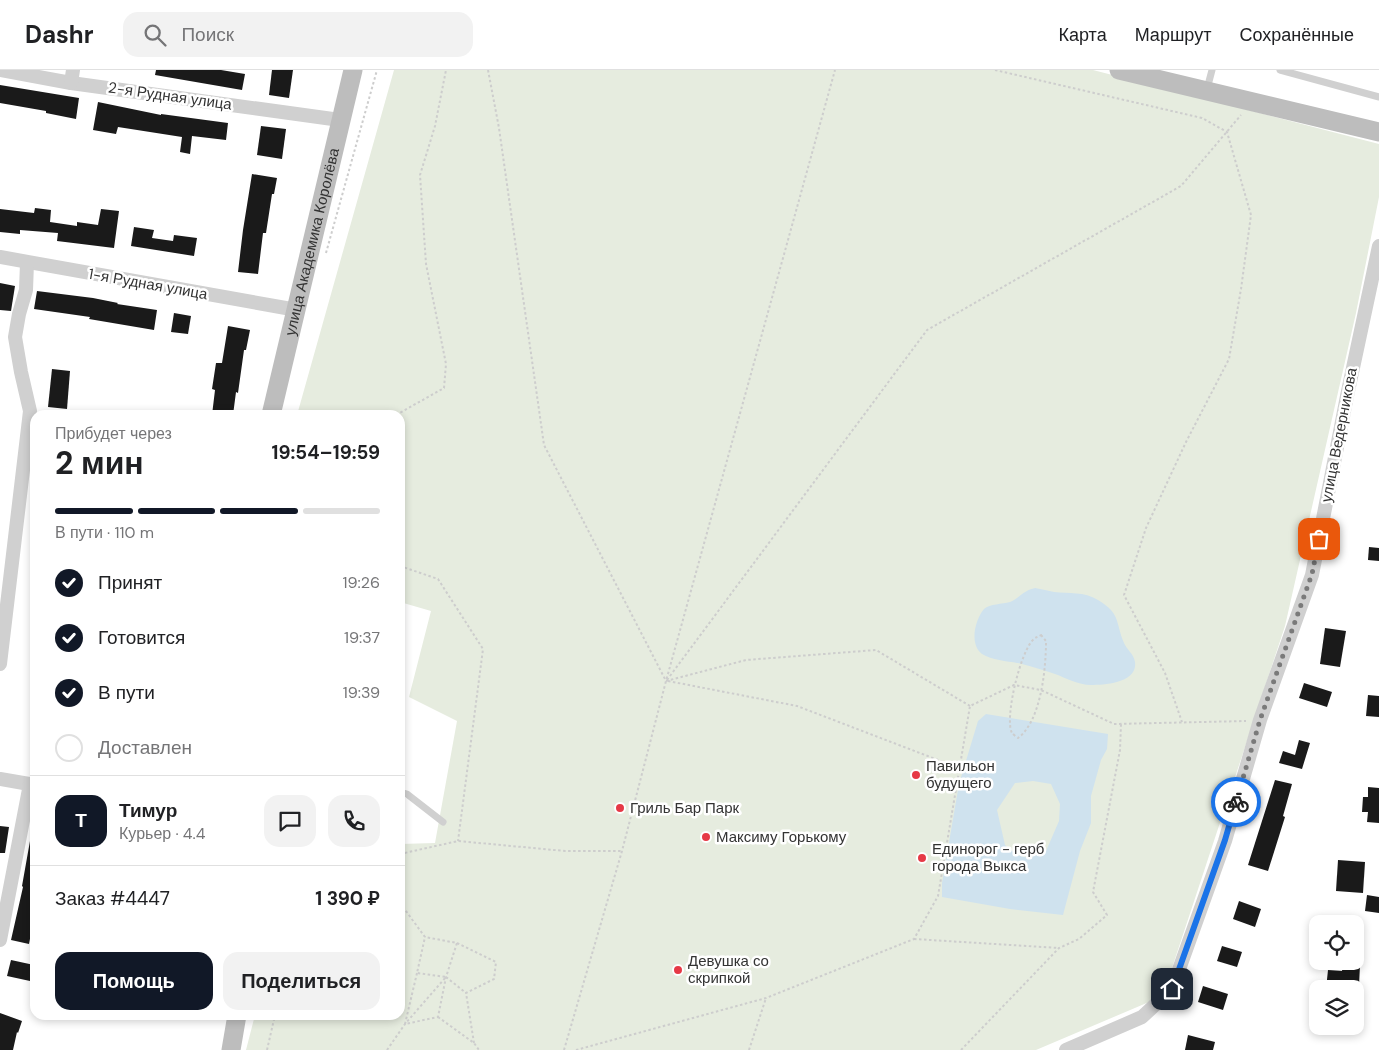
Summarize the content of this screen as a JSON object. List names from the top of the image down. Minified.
{"streets":{"street":["2-я Рудная улица","улица Академика Королёва","1-я Рудная улица","улица Ведерникова"]},"crossings":[["2-я Рудная улица","улица Академика Королёва"],["улица Академика Королёва","1-я Рудная улица"]],"places":["Павильон будущего","Гриль Бар Парк","Максиму Горькому","Единорог - герб города Выкса","Девушка со скрипкой"],"page":{"header":"Dashr","search":"Поиск","nav":["Карта","Маршрут","Сохранённые"],"heading":["2 мин","Прибудет через","19:54–19:59"],"panel":["Тимур","Курьер · 4.4","Заказ #4447","1 390 ₽"],"bar":"В пути · 110 m","list":[["Принят","19:26"],["Готовится","19:37"],["В пути","19:39"],"Доставлен"],"round":"Т","buttons":["Помощь","Поделиться"]}}
